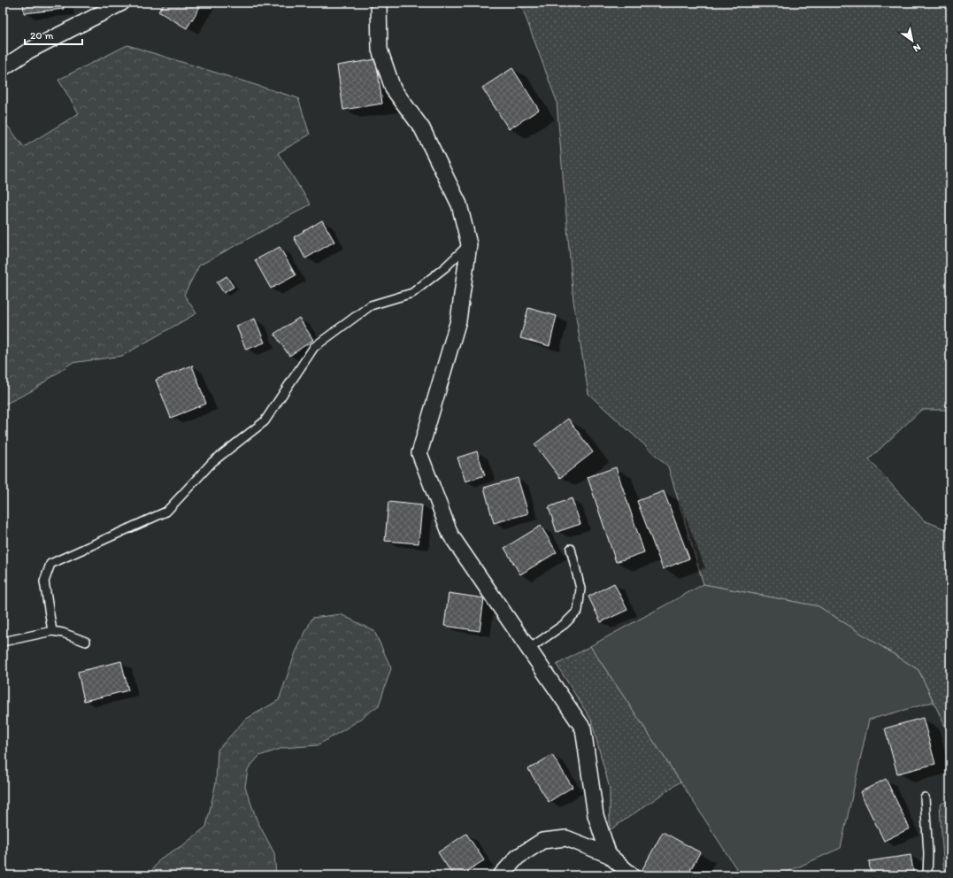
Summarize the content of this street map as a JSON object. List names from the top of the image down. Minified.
{"scale_bar":"20 m","north":"bottom right"}
